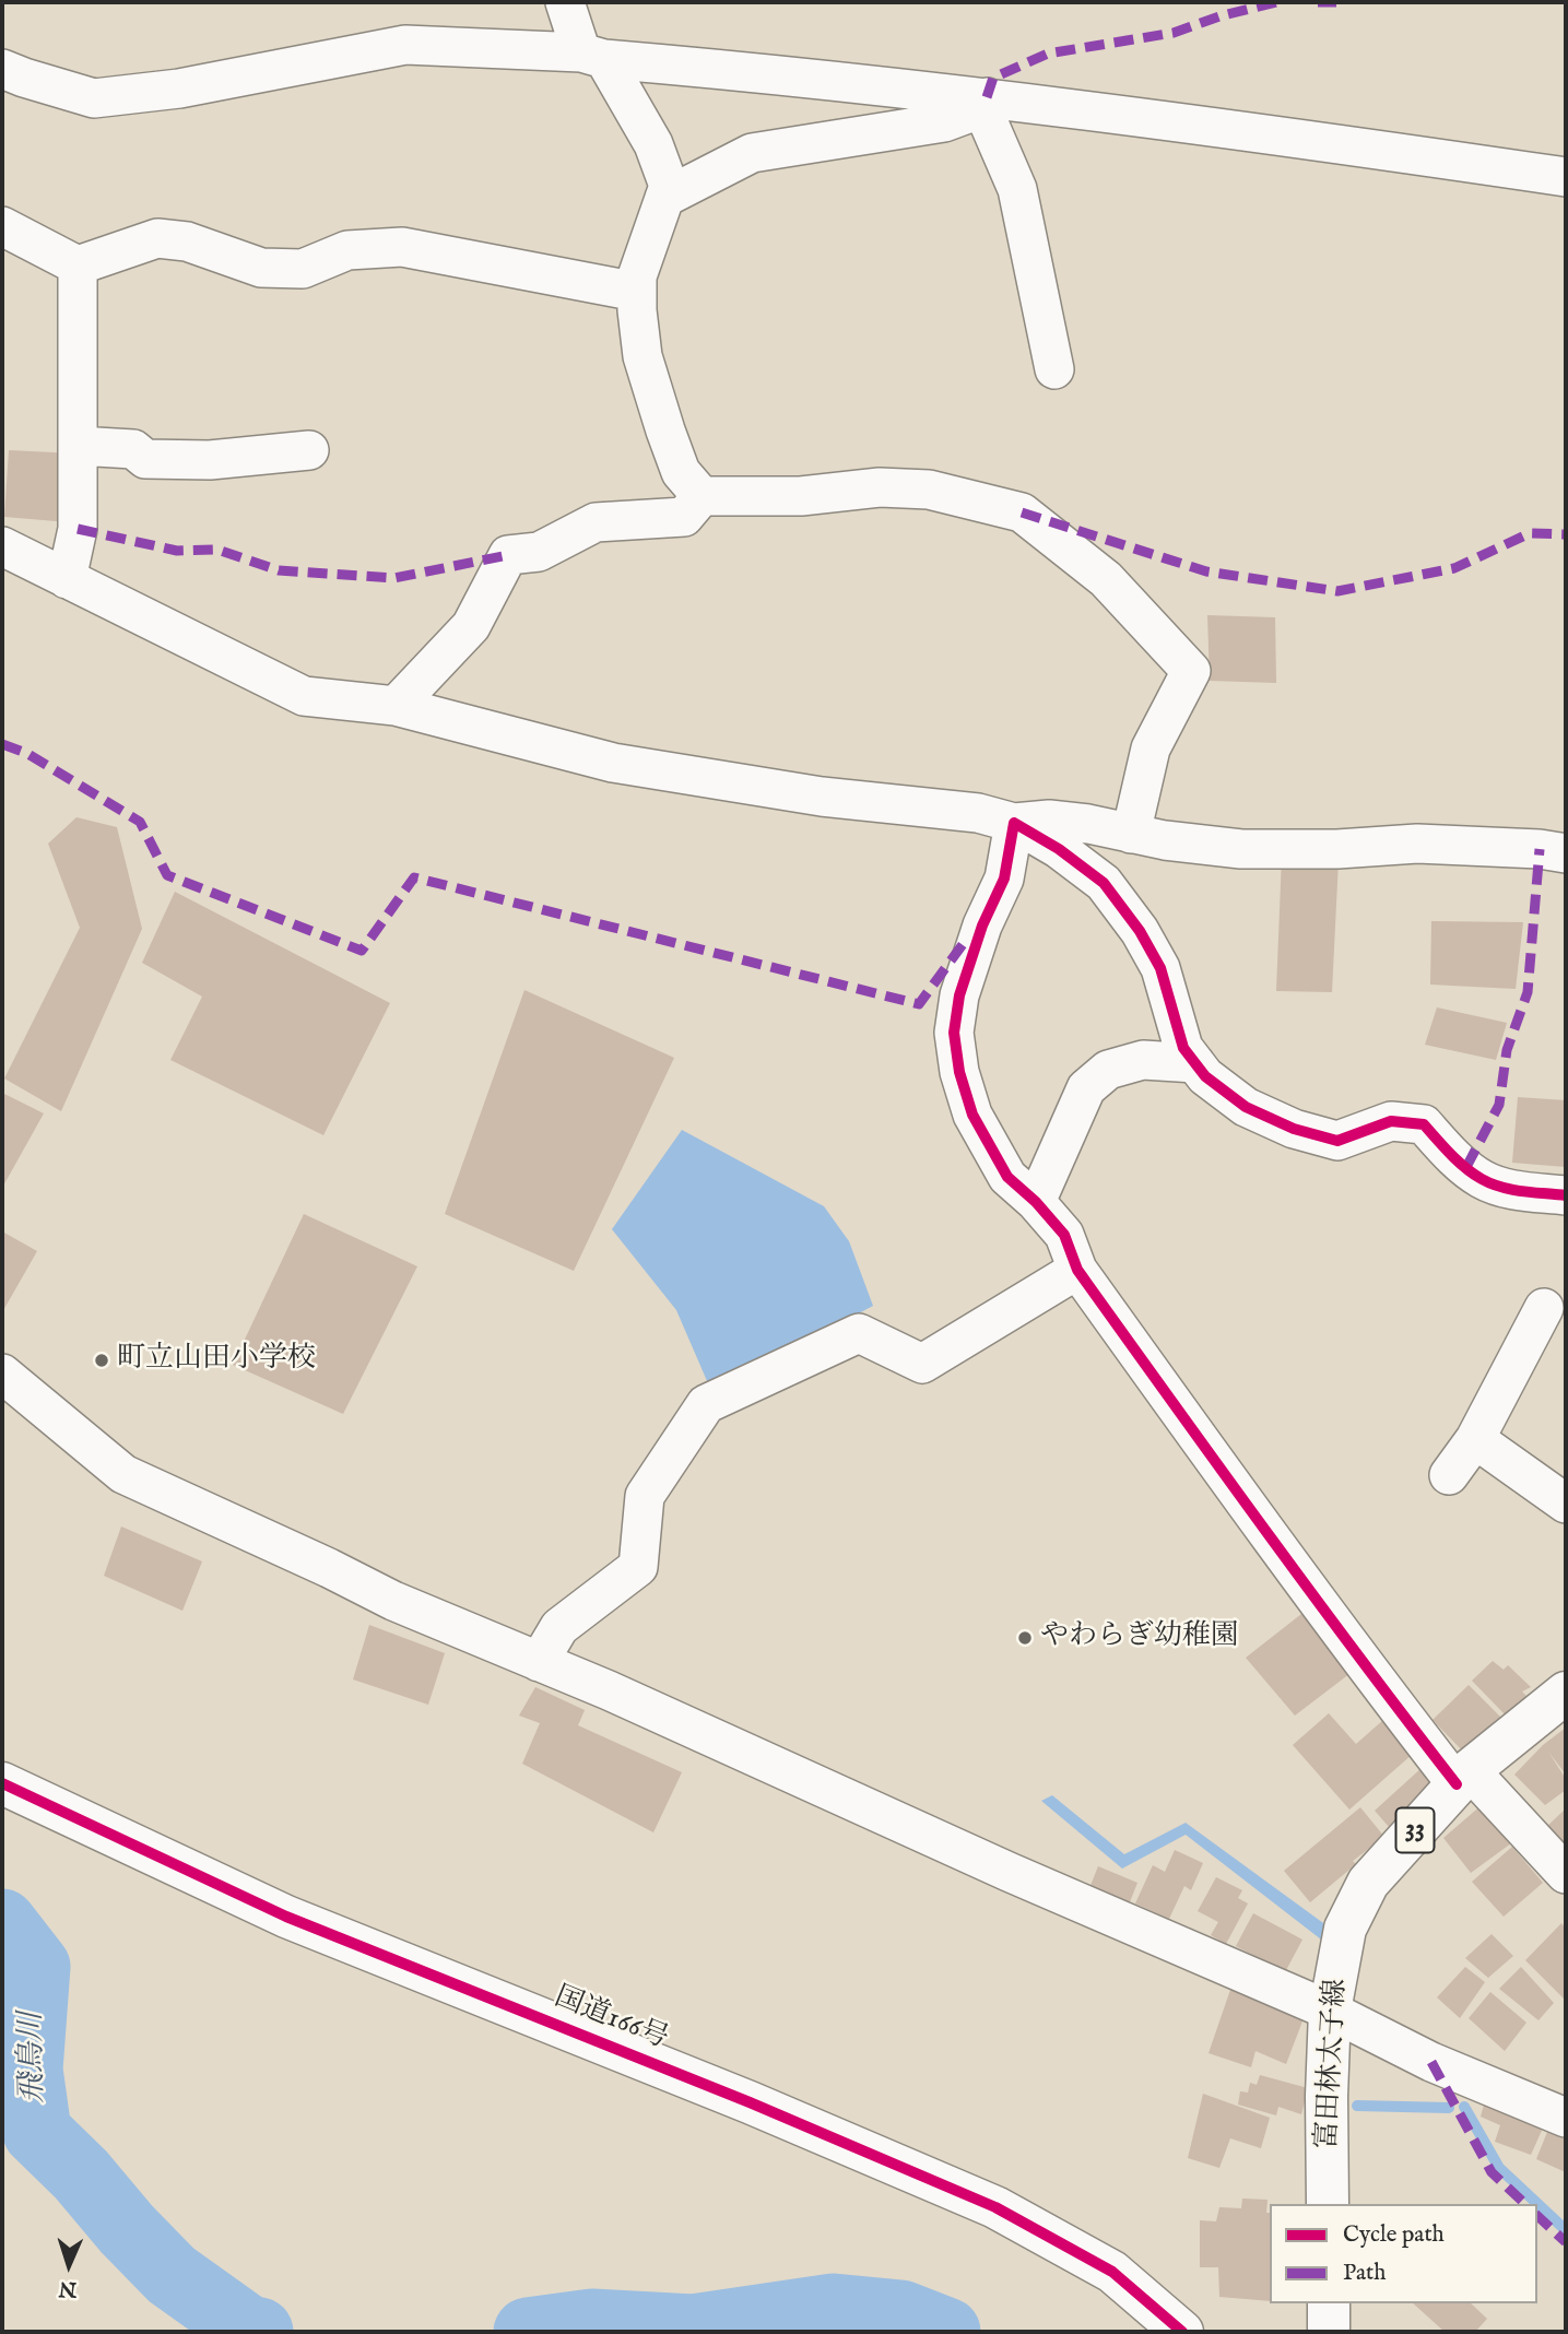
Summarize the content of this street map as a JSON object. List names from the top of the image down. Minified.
{"streets":{"main road":["33","国道166号","富田林太子線"]},"water":["飛鳥川"],"places":["町立山田小学校","やわらぎ幼稚園"],"legend":["Cycle path","Path"],"north":"bottom"}
